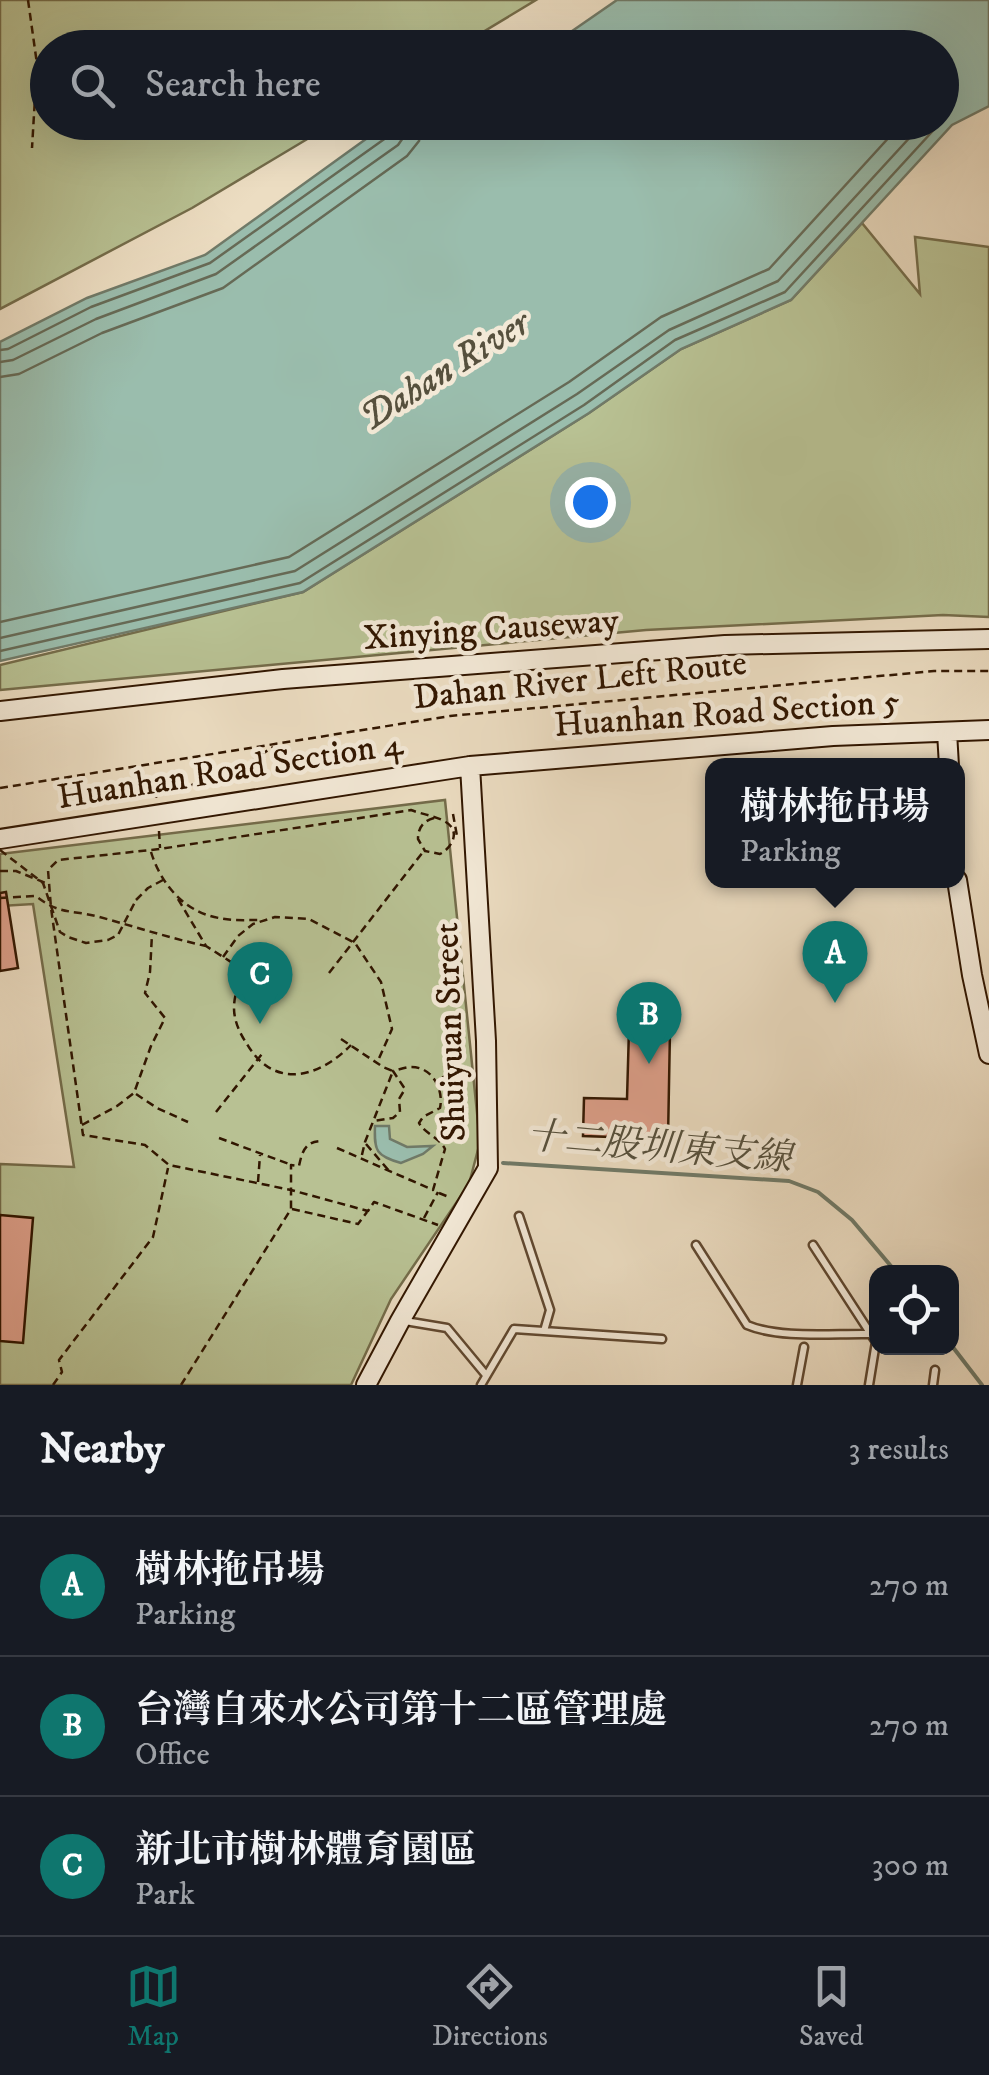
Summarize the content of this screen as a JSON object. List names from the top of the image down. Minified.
{"streets":{"street":["Xinying Causeway","Huanhan Road Section 5","Huanhan Road Section 4","Shuiyuan Street"],"path":["Dahan River Left Route"]},"crossings":[["Huanhan Road Section 5","Huanhan Road Section 4"],["Huanhan Road Section 5","Shuiyuan Street"],["Huanhan Road Section 4","Shuiyuan Street"]],"water":["Dahan River","十二股圳東支線"],"page":{"search":"Search here","popup":["樹林拖吊場","Parking"],"pins":["A","C","B"],"heading":["Nearby","3 results"],"list":[{"mark":"A","name":"樹林拖吊場","note":"Parking","value":"270 m"},{"mark":"B","name":"台灣自來水公司第十二區管理處","note":"Office","value":"270 m"},{"mark":"C","name":"新北市樹林體育園區","note":"Park","value":"300 m"}],"nav":["Map","Directions","Saved"]}}
